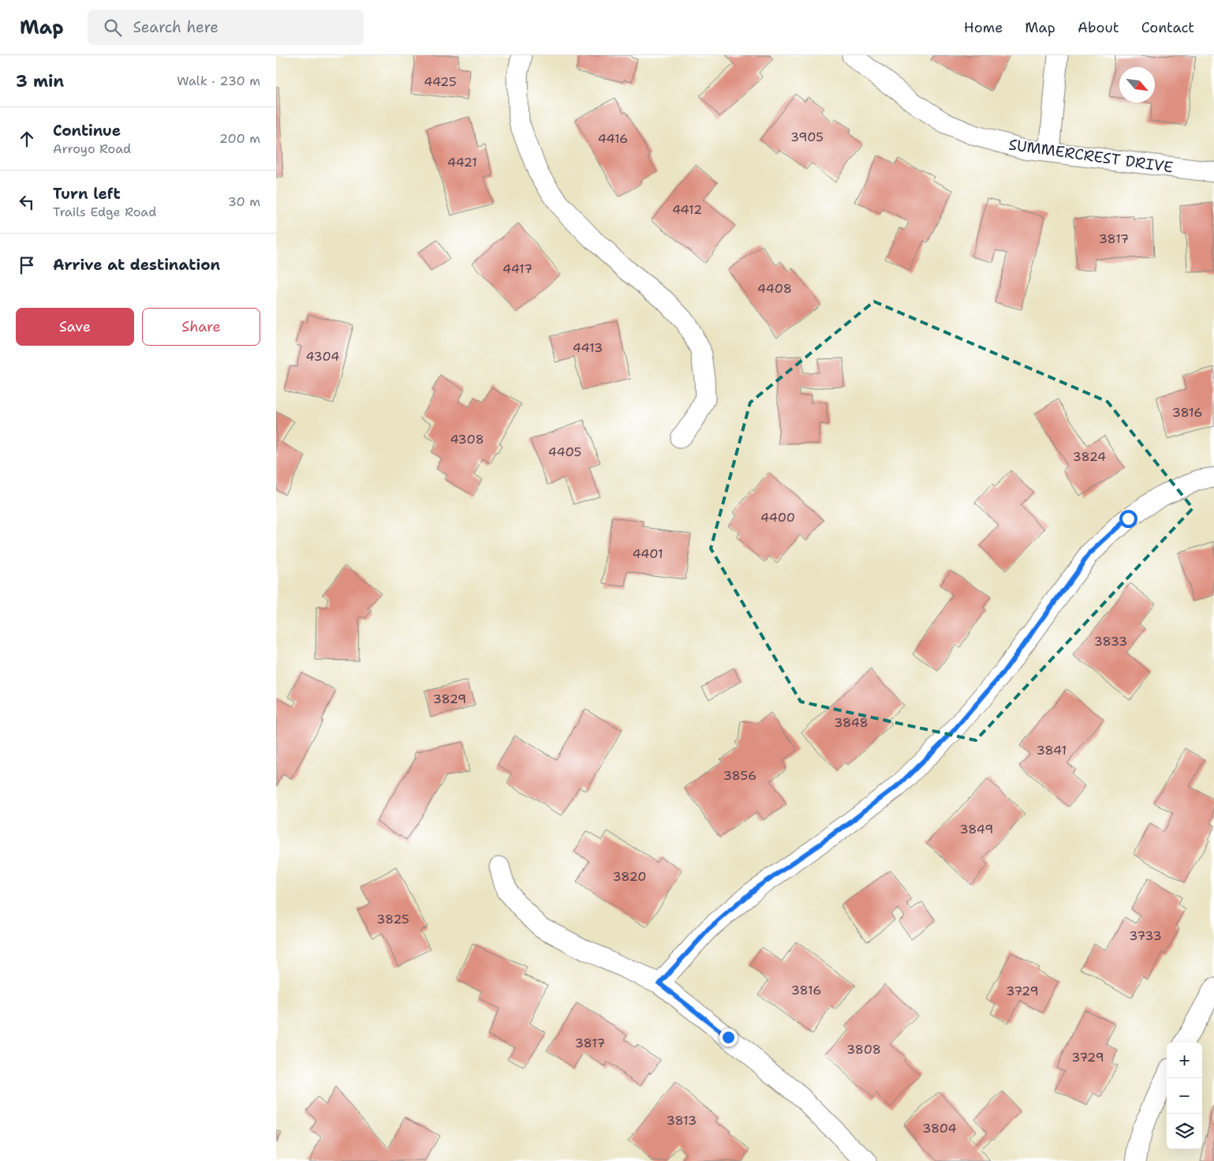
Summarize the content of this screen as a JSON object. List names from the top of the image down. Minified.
{"streets":{"street":["SUMMERCREST DRIVE"]},"house_numbers":["4425","3905","4416","4421","4412","3817","4417","4408","4413","4304","3816","4308","4405","3824","4400","4401","3833","3829","3848","3841","3856","3849","3820","3825","3733","3816","3729","3817","3808","3729","3813","3804"],"north":"bottom right","page":{"header":"Map","search":"Search here","nav":["Home","Map","About","Contact"],"heading":["3 min","Walk · 230 m"],"list":[["Continue","Arroyo Road","200 m"],["Turn left","Trails Edge Road","30 m"],"Arrive at destination"],"buttons":["Save","Share"],"map_buttons":["+","−"]}}
